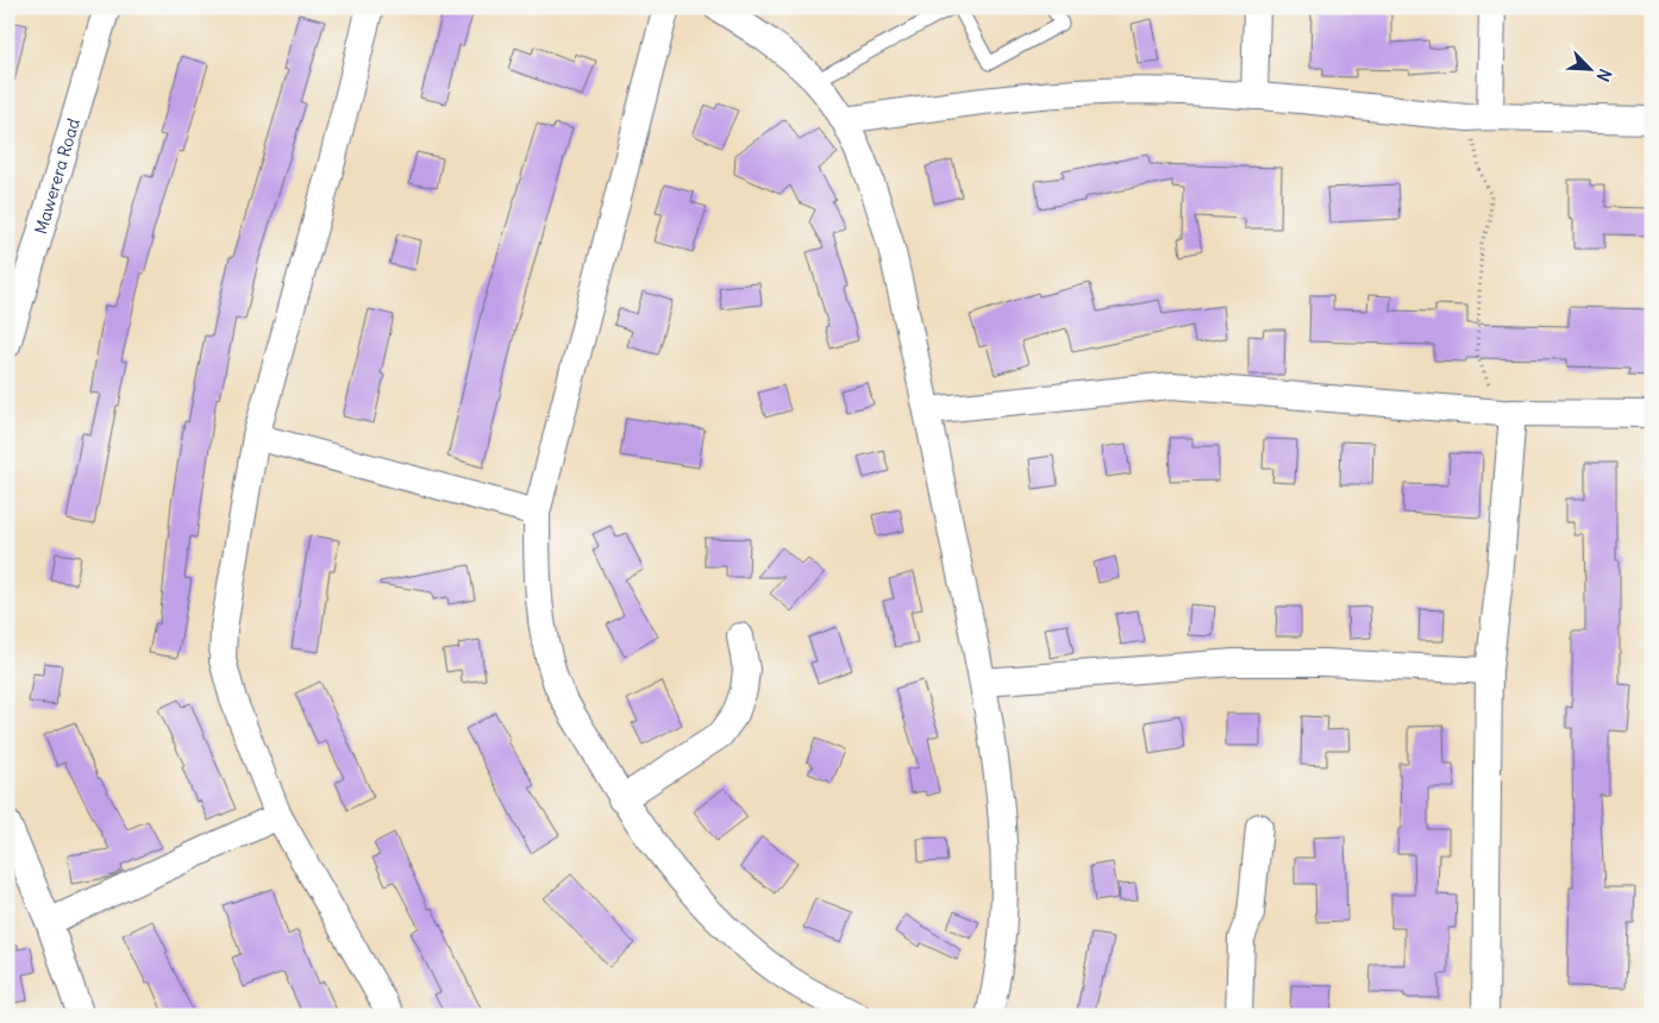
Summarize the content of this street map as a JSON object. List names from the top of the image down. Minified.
{"streets":{"street":["Mawerera Road"]},"north":"bottom right"}
